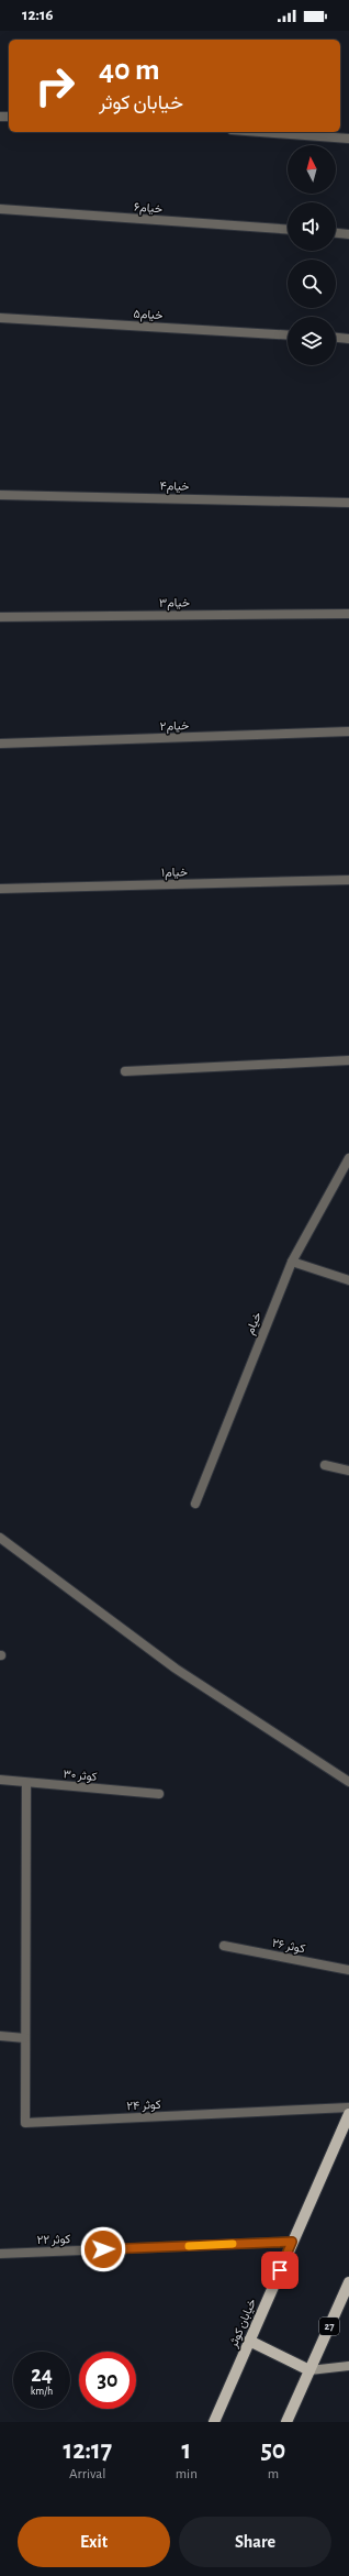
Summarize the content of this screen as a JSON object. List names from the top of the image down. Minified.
{"streets":{"main road":["خیابان کوثر","27"],"street":["خیام۶","خیام۵","خیام۴","خیام۳","خیام۲","خیام۱","خیام","کوثر ۳۰","کوثر ۲۶","کوثر ۲۴","کوثر ۲۲"]},"crossings":[["کوثر ۳۰","کوثر ۲۴"],["کوثر ۲۲","خیابان کوثر"]],"north":"top","page":{"status":"12:16","turn":["40 m","خیابان کوثر"],"speed":"24 km/h","limit":"30","eta":["12:17","Arrival","1","min","50","m"],"buttons":["Exit","Share"]}}
